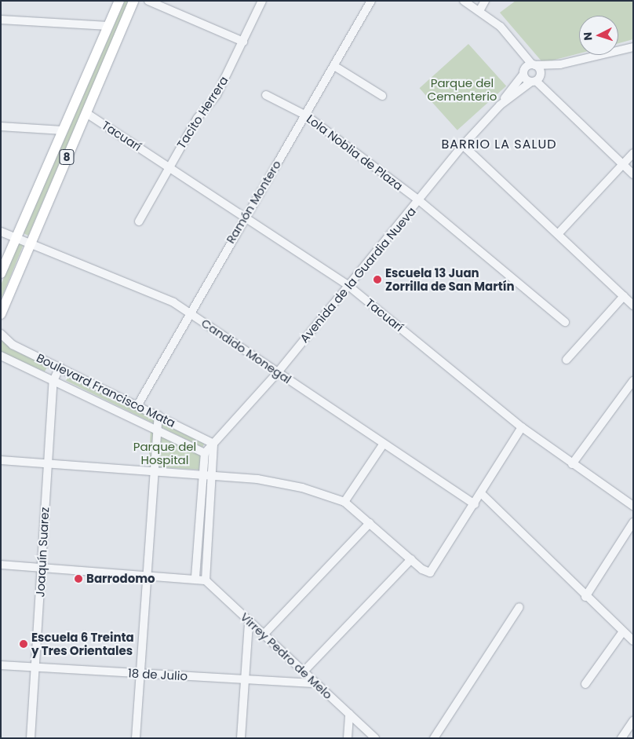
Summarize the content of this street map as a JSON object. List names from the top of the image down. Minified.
{"streets":{"main road":["8"],"street":["Tacito Herrera","Tacuarí","Lola Noblia de Plaza","Ramón Montero","Avenida de la Guardia Nueva","Candido Monegal","Boulevard Francisco Mata","Joaquín Suarez","Virrey Pedro de Melo","18 de Julio"]},"crossings":[["Tacito Herrera","Tacuarí"],["Tacuarí","8"],["Tacuarí","Ramón Montero"],["Tacuarí","Avenida de la Guardia Nueva"],["Lola Noblia de Plaza","Ramón Montero"],["Lola Noblia de Plaza","Avenida de la Guardia Nueva"],["8","Candido Monegal"],["Ramón Montero","Candido Monegal"],["Ramón Montero","Boulevard Francisco Mata"],["Avenida de la Guardia Nueva","Candido Monegal"],["Avenida de la Guardia Nueva","Boulevard Francisco Mata"],["Boulevard Francisco Mata","Joaquín Suarez"],["Joaquín Suarez","Virrey Pedro de Melo"],["Joaquín Suarez","18 de Julio"],["Virrey Pedro de Melo","18 de Julio"]],"districts":["BARRIO LA SALUD"],"parks":["Parque del Cementerio","Parque del Hospital"],"places":["Escuela 13 Juan Zorrilla de San Martín","Barrodomo","Escuela 6 Treinta y Tres Orientales"],"north":"left"}
